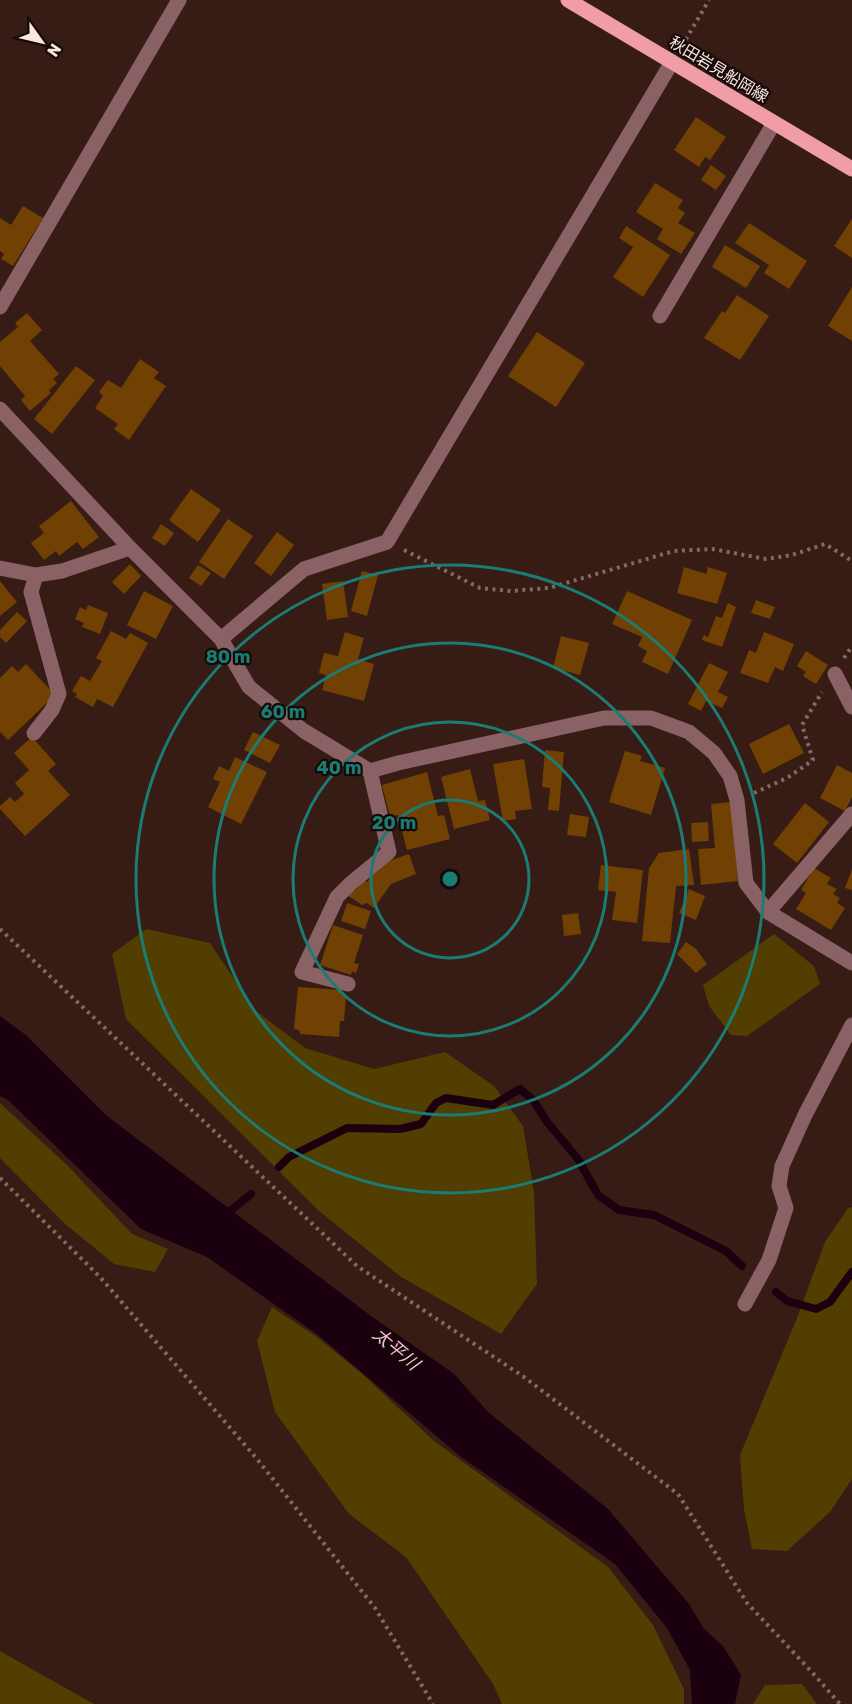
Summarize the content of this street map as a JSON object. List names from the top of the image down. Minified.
{"streets":{"main road":["秋田岩見船岡線"]},"water":["太平川"],"north":"bottom right","rings":["80 m","60 m","40 m","20 m"]}
